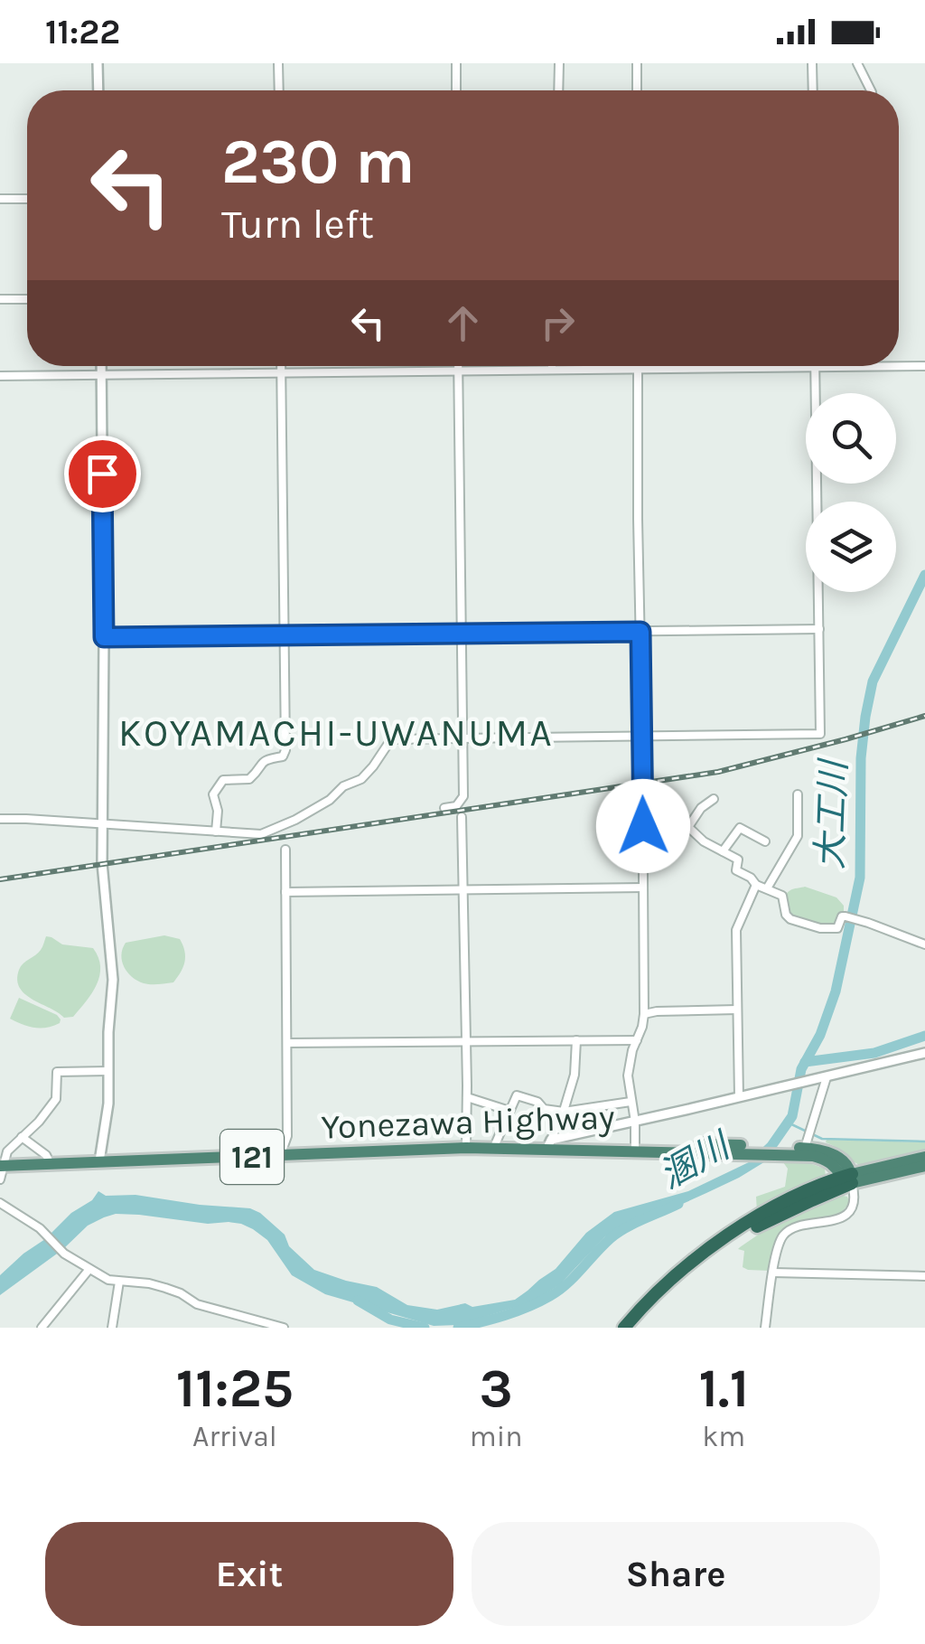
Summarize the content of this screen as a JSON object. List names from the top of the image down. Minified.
{"streets":{"highway":["Yonezawa Highway","121"]},"districts":["KOYAMACHI-UWANUMA"],"water":["大工川","溷川"],"page":{"status":"11:22","turn":["230 m","Turn left"],"eta":["11:25","Arrival","3","min","1.1","km"],"buttons":["Exit","Share"]}}
